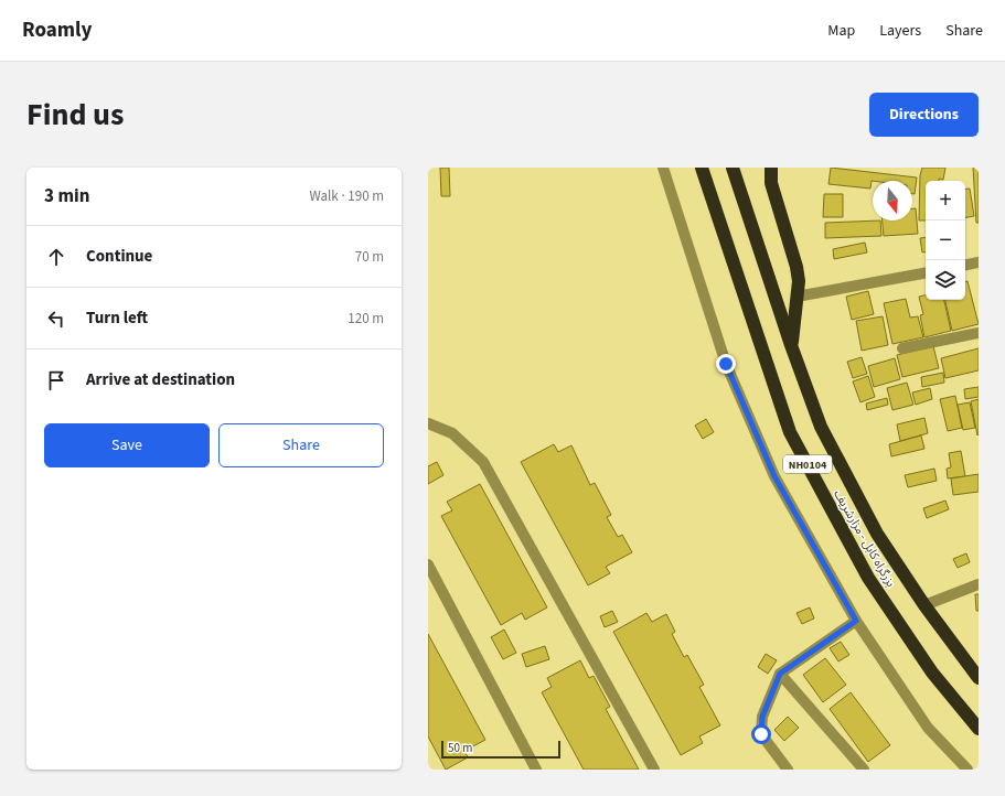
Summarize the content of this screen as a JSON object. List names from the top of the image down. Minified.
{"streets":{"highway":["NH0104","بزرگراه کابل - مزارشریف"]},"scale_bar":"50 m","north":"bottom","page":{"header":"Roamly","nav":["Map","Layers","Share"],"title":"Find us","buttons":["Directions",["Save","Share"]],"heading":["3 min","Walk · 190 m"],"map_buttons":["+","−"],"list":[["Continue","70 m"],["Turn left","120 m"],"Arrive at destination"],"scale":"50 m"}}
